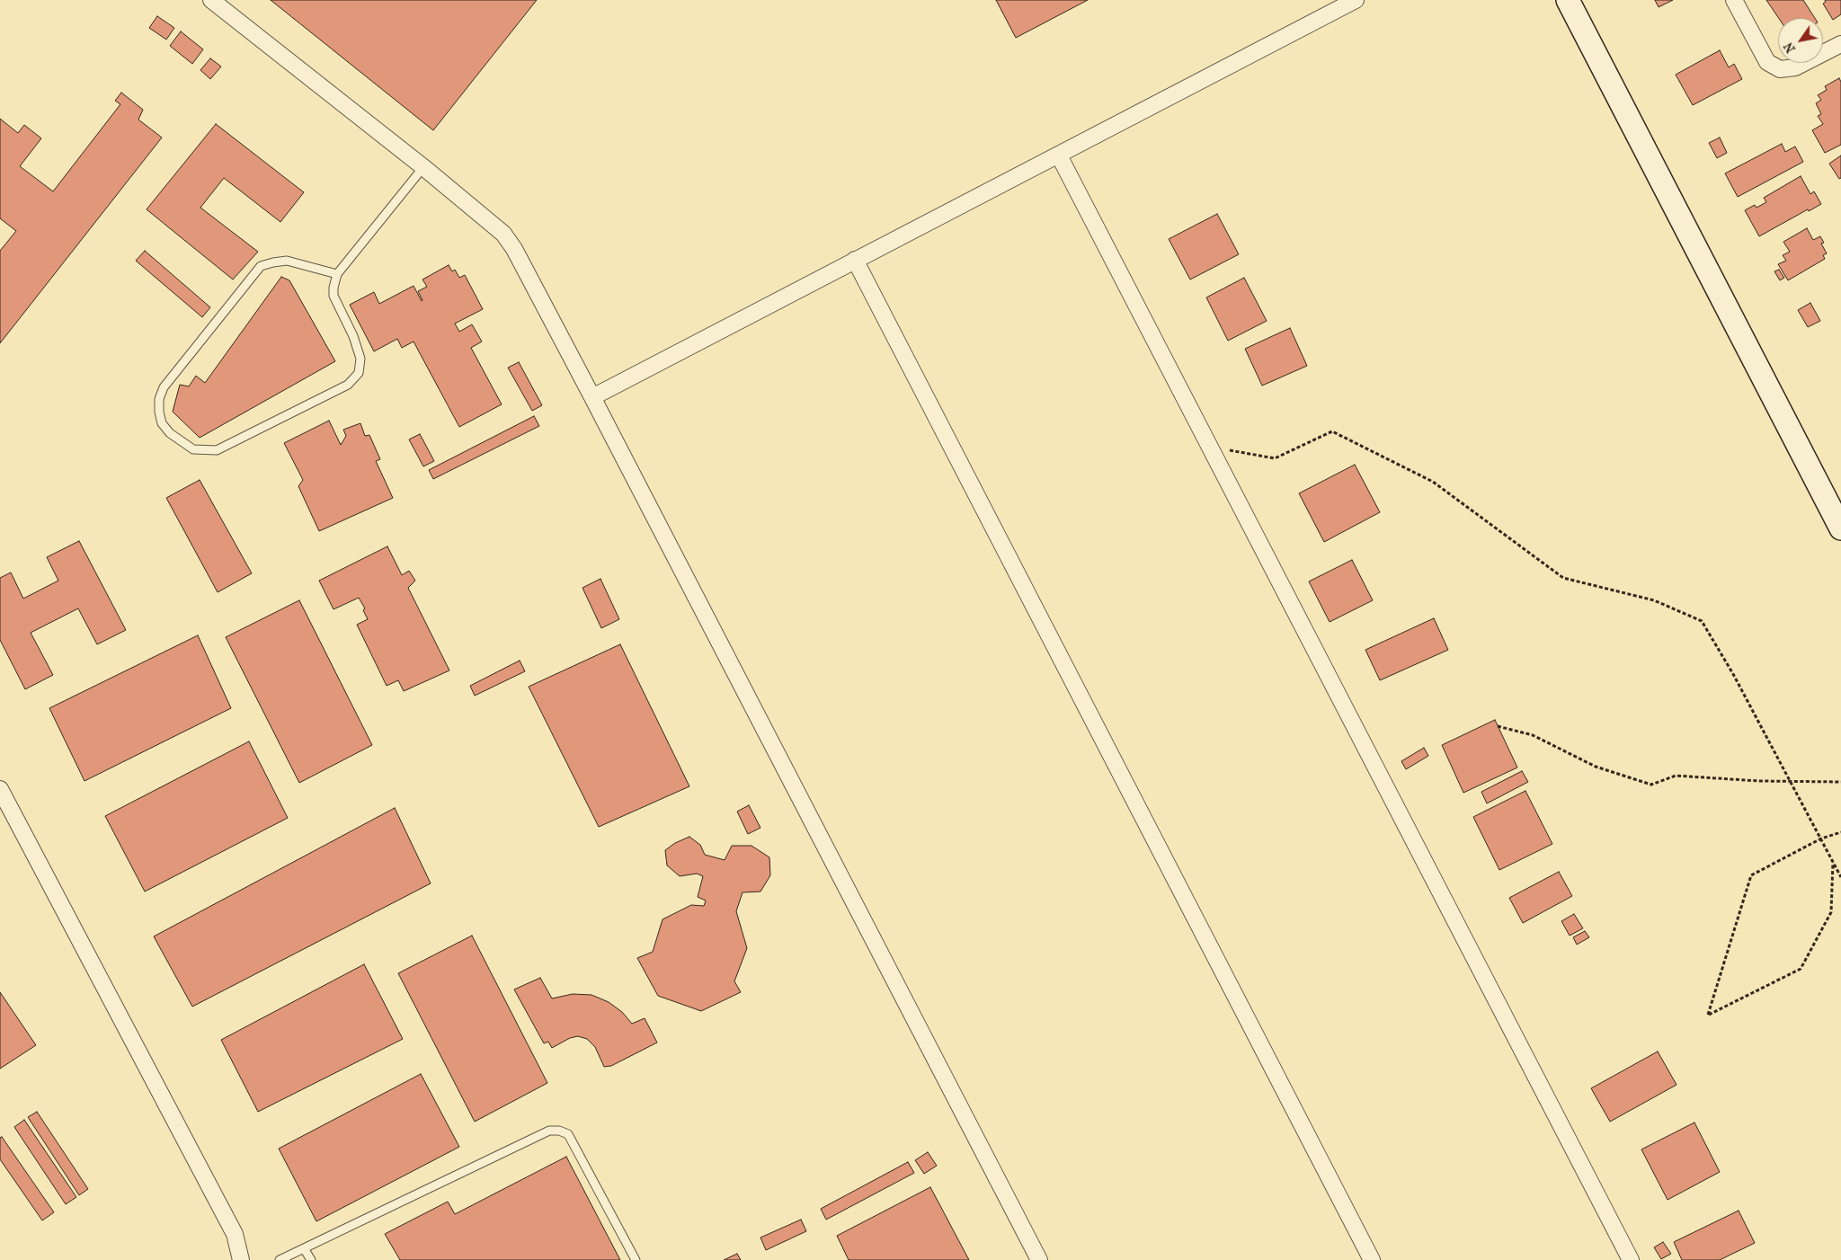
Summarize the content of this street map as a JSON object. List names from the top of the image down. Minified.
{"north":"bottom left"}
